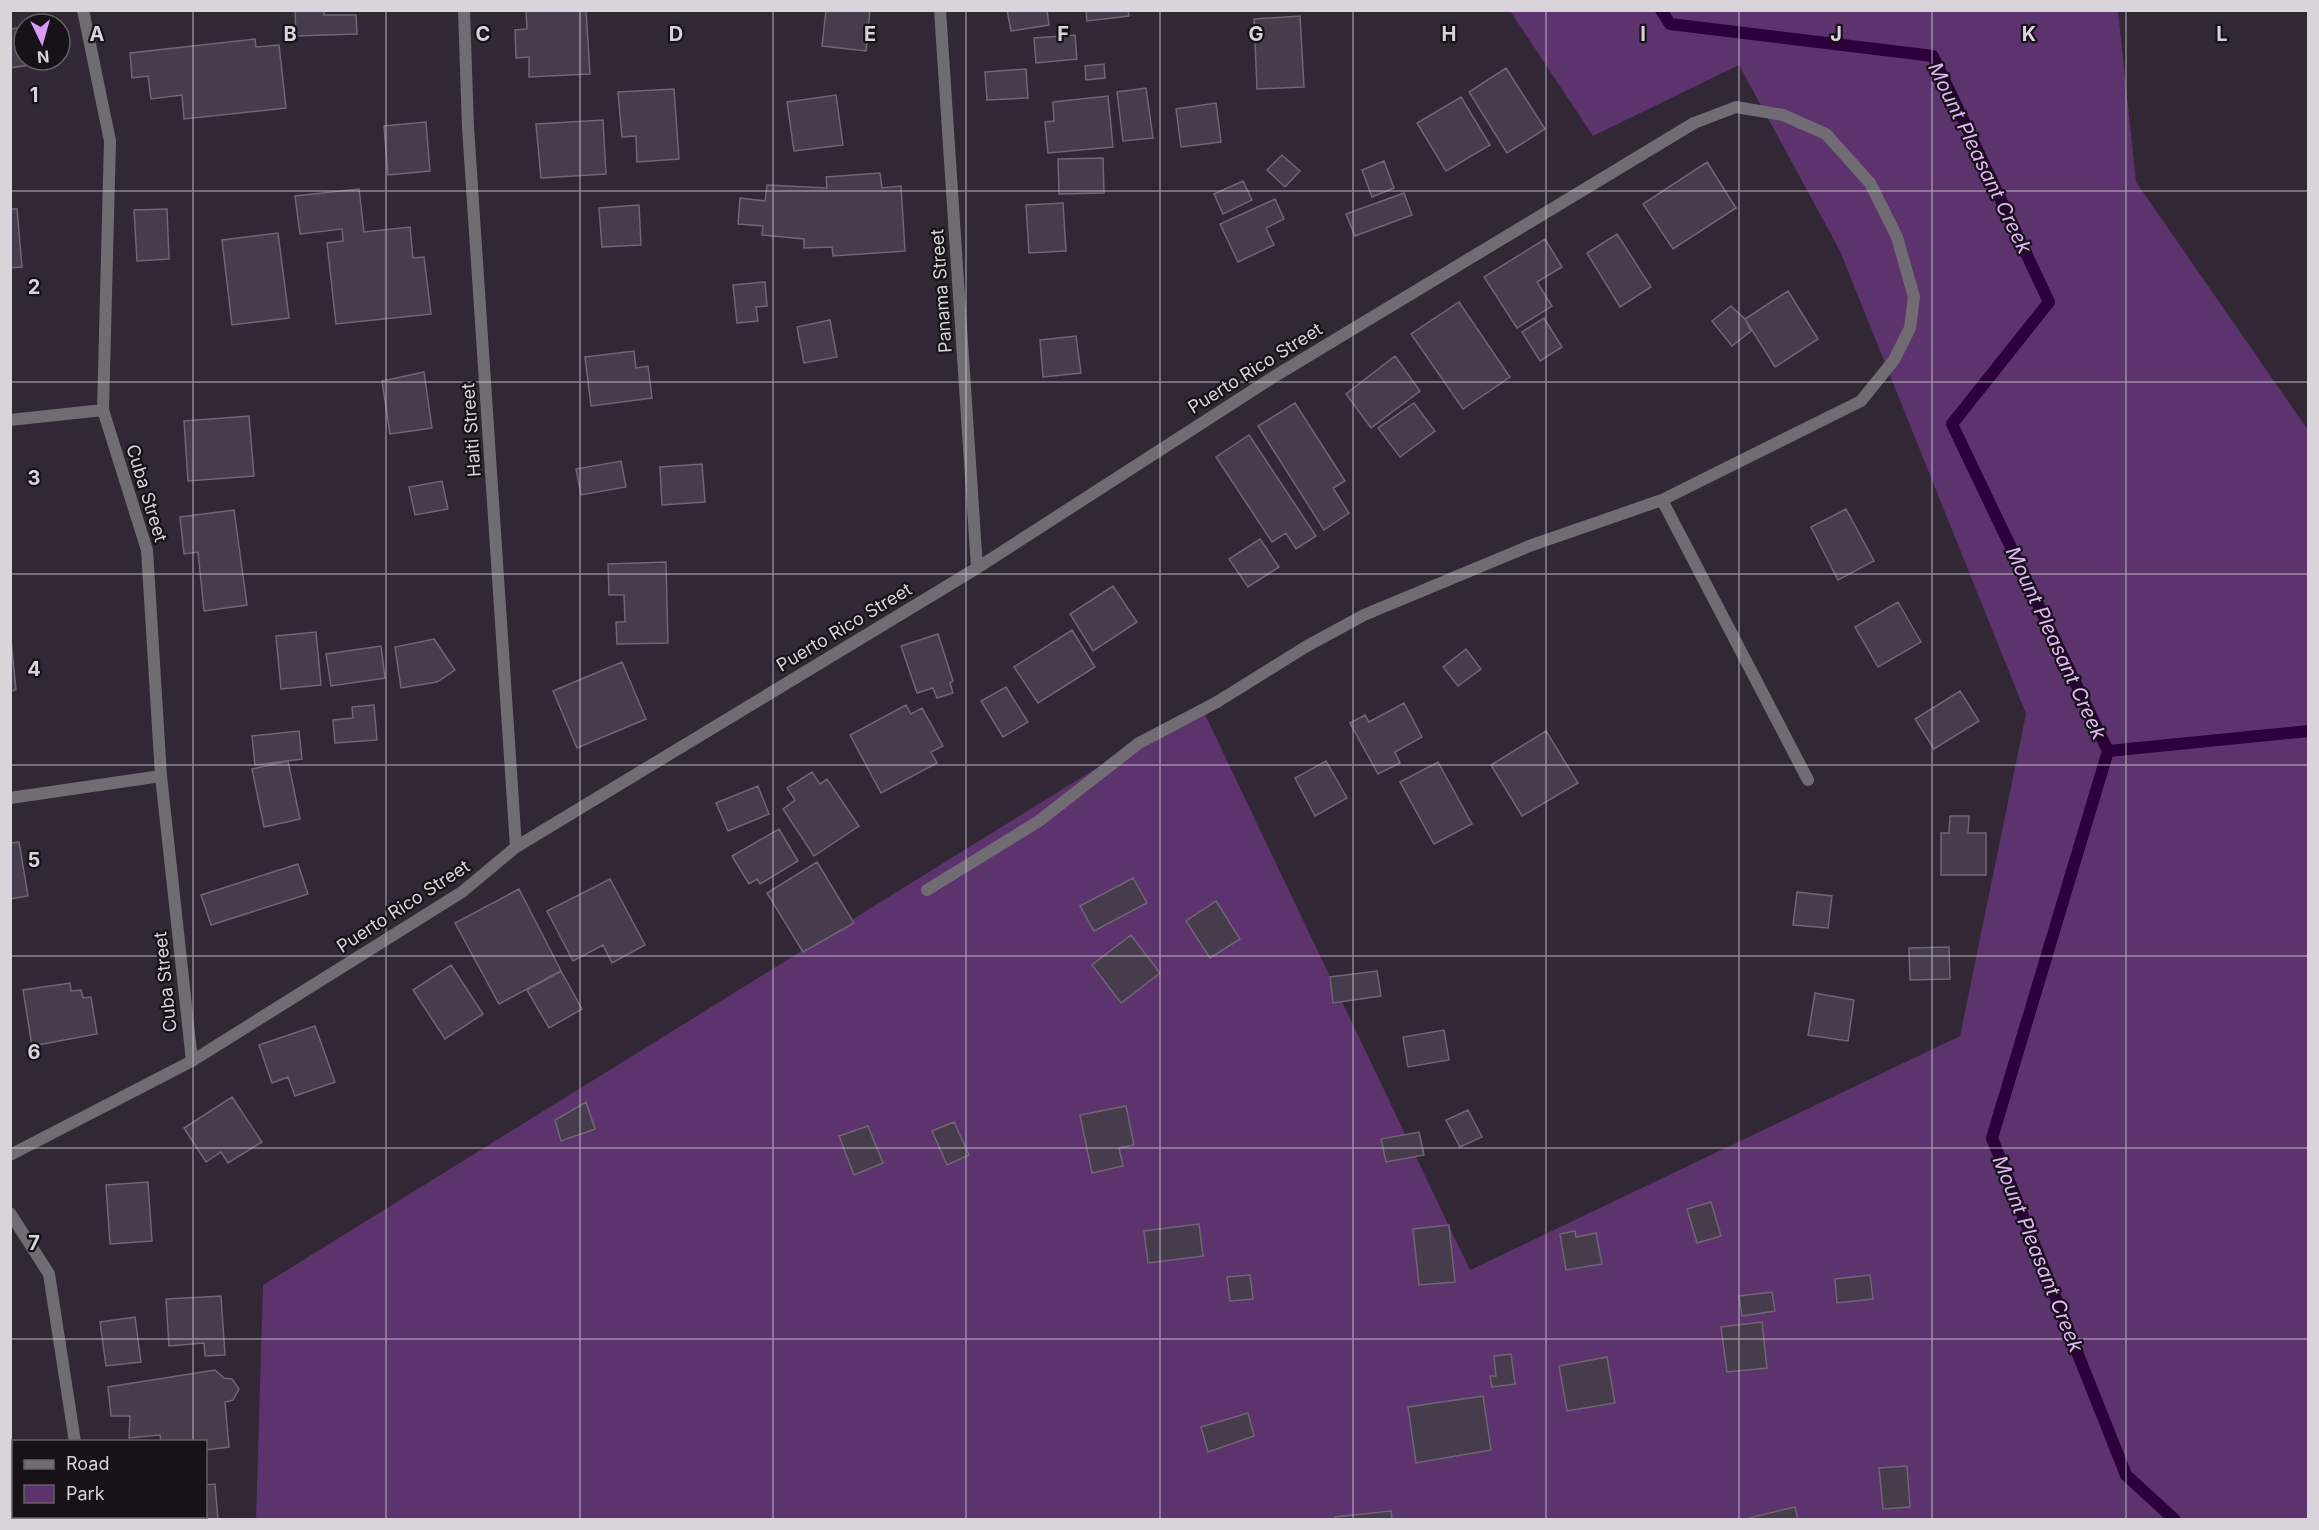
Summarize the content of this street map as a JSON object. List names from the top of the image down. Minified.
{"streets":{"street":["Panama Street","Puerto Rico Street","Haiti Street","Cuba Street"]},"crossings":[["Panama Street","Puerto Rico Street"],["Puerto Rico Street","Haiti Street"],["Puerto Rico Street","Cuba Street"]],"water":["Mount Pleasant Creek"],"legend":["Road","Park"],"north":"bottom","grid":{"columns":["A","B","C","D","E","F","G","H","I","J","K","L"],"rows":["1","2","3","4","5","6","7"]}}
